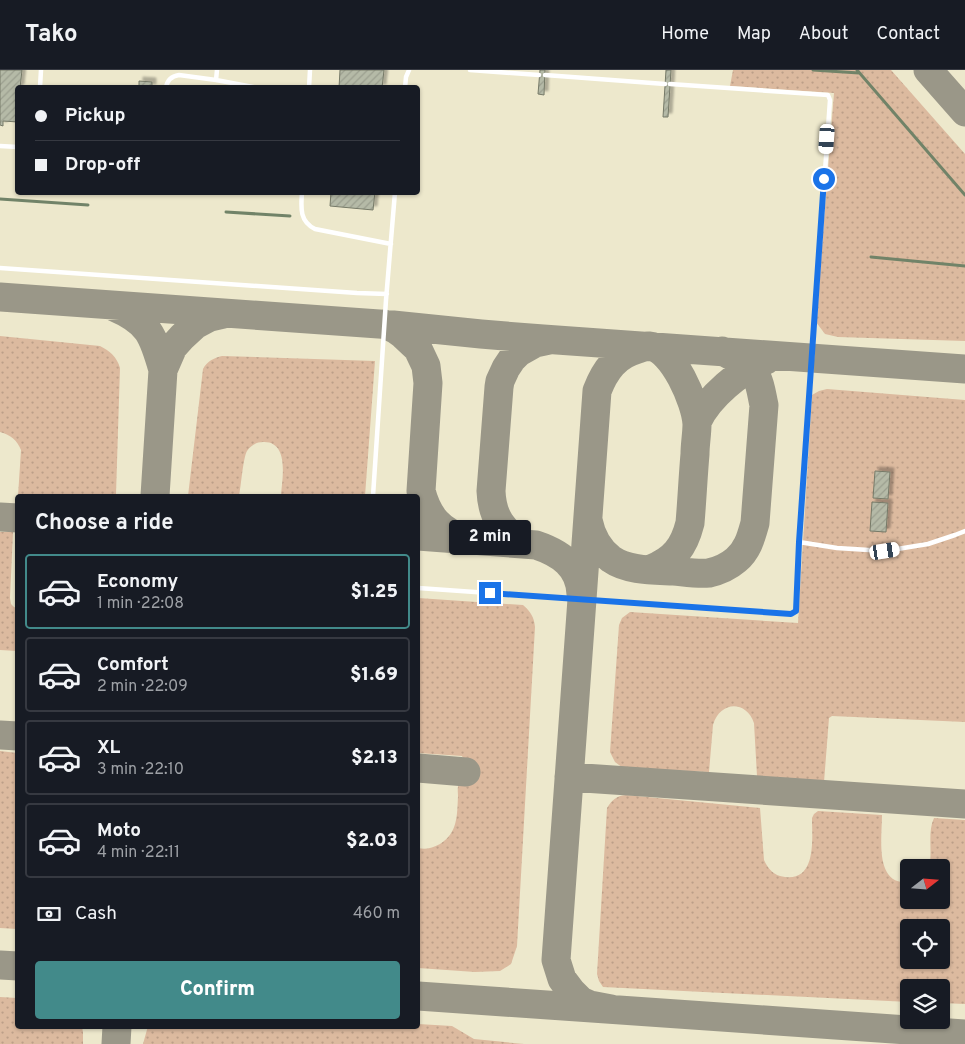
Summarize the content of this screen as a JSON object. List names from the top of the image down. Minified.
{"north":"right","page":{"header":"Tako","nav":["Home","Map","About","Contact"],"banner":["Pickup","Drop-off"],"heading":"Choose a ride","bubble":"2 min","list":[{"name":"Economy","note":"1 min · 22:08","value":"$1.25"},{"name":"Comfort","note":"2 min · 22:09","value":"$1.69"},{"name":"XL","note":"3 min · 22:10","value":"$2.13"},{"name":"Moto","note":"4 min · 22:11","value":"$2.03"}],"pay":["Cash","460 m"],"buttons":"Confirm"}}
